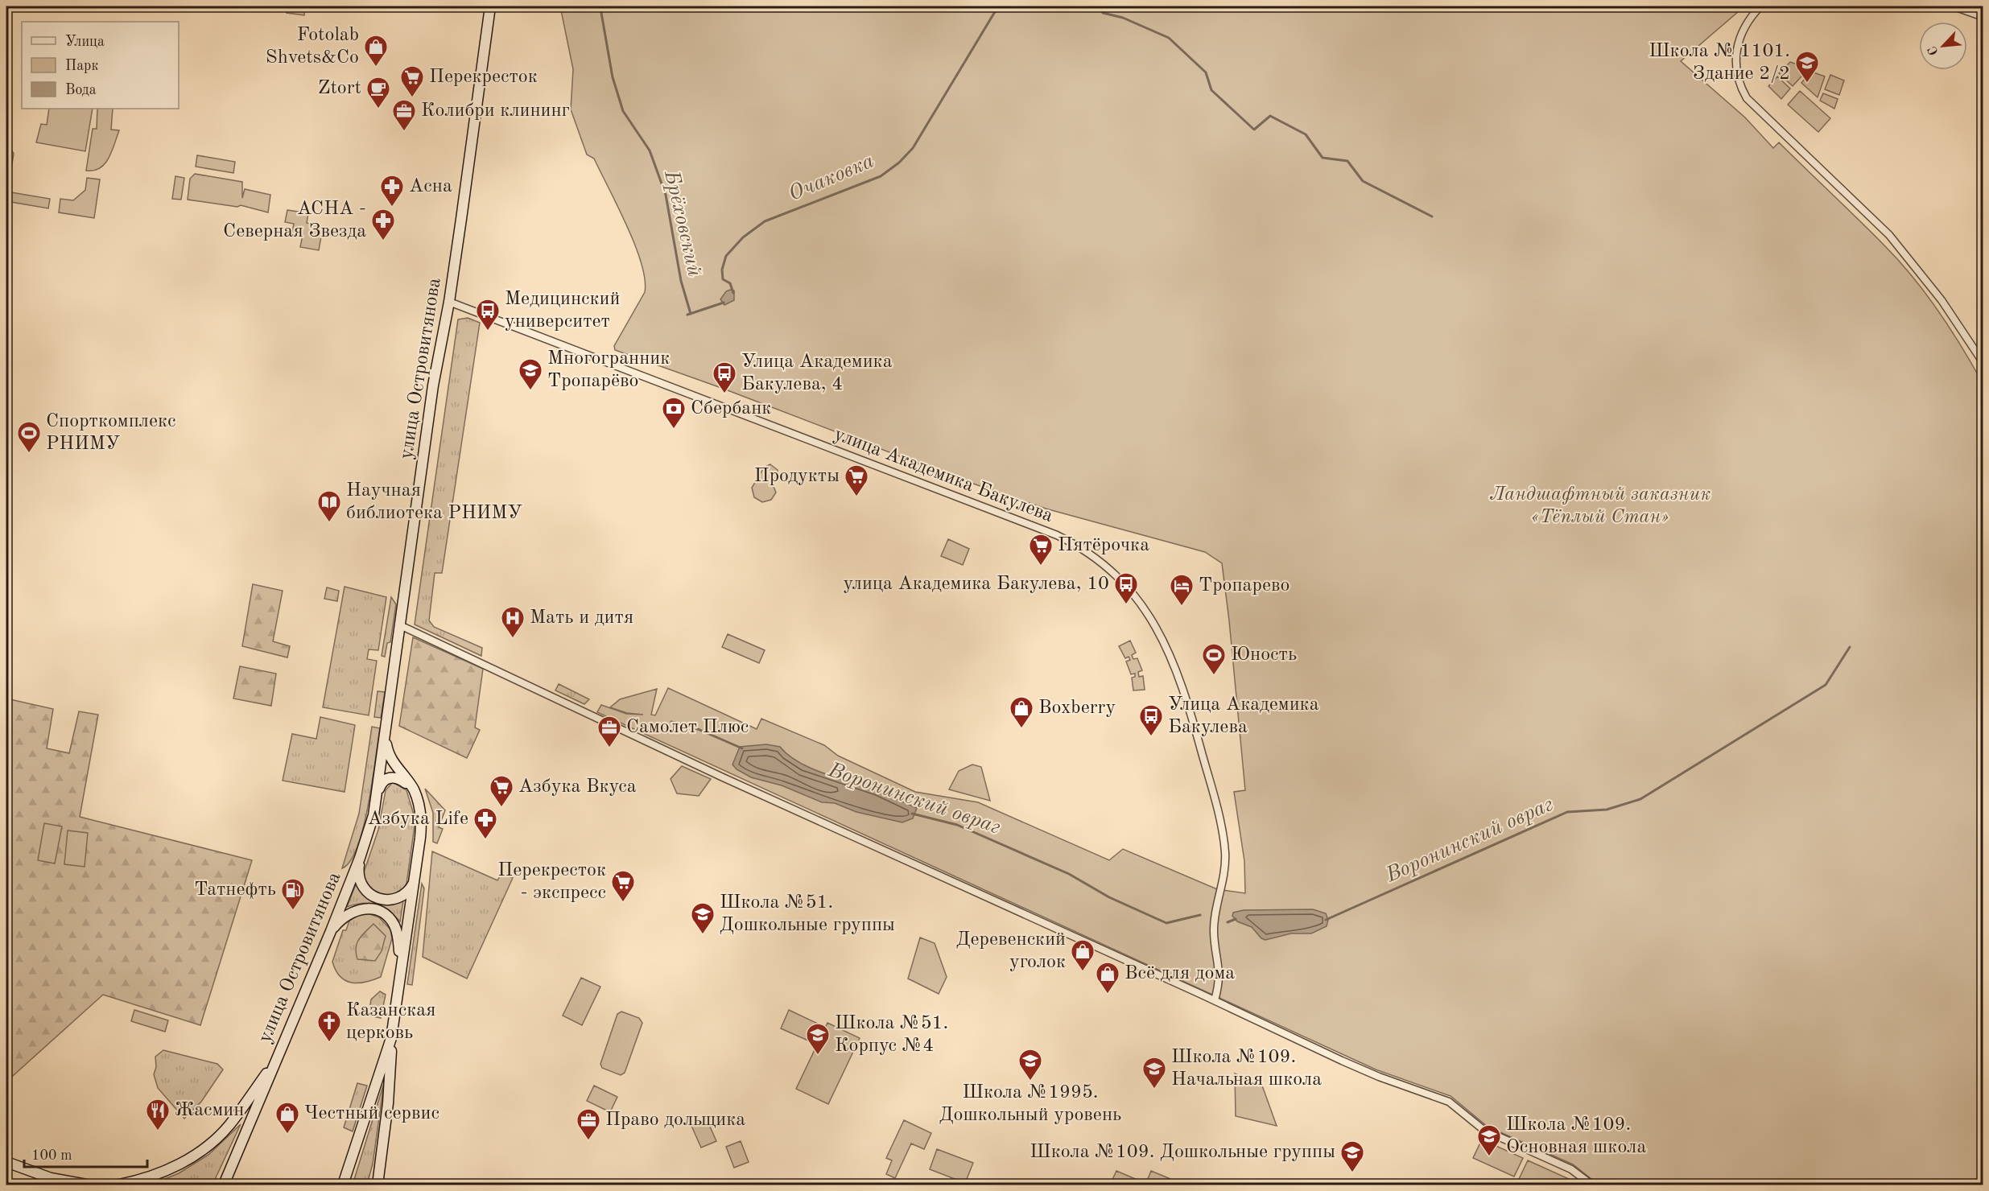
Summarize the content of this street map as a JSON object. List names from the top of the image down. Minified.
{"streets":{"main road":["улица Островитянова"],"street":["улица Академика Бакулева"]},"crossings":[["улица Островитянова","улица Академика Бакулева"]],"water":["Очаковка","Брёховский","Воронинский овраг"],"parks":["Ландшафтный заказник «Тёплый Стан»"],"places":{"shop":["Fotolab Shvets&Co","Boxberry","Деревенский уголок","Всё для дома","Честный сервис"],"school or university":["Школа № 1101. Здание 2/2","Многогранник Тропарёво","Школа №51. Дошкольные группы","Школа №51. Корпус №4","Школа №1995. Дошкольный уровень","Школа №109. Начальная школа","Школа №109. Основная школа","Школа №109. Дошкольные группы"],"supermarket":["Перекресток","Продукты","Пятёрочка","Азбука Вкуса","Перекресток - экспресс"],"cafe":["Ztort"],"office":["Колибри клининг","Самолет Плюс","Право дольщика"],"pharmacy":["Асна","АСНА - Северная Звезда","Азбука Life"],"bus stop":["Медицинский университет","Улица Академика Бакулева, 4","улица Академика Бакулева, 10","Улица Академика Бакулева"],"bank":["Сбербанк"],"sports":["Спорткомплекс РНИМУ","Юность"],"library":["Научная библиотека РНИМУ"],"hotel":["Тропарево"],"hospital":["Мать и дитя"],"fuel station":["Татнефть"],"church":["Казанская церковь"],"restaurant":["Жасмин"]},"legend":["Улица","Парк","Вода"],"scale_bar":"100 m","north":"bottom left"}
